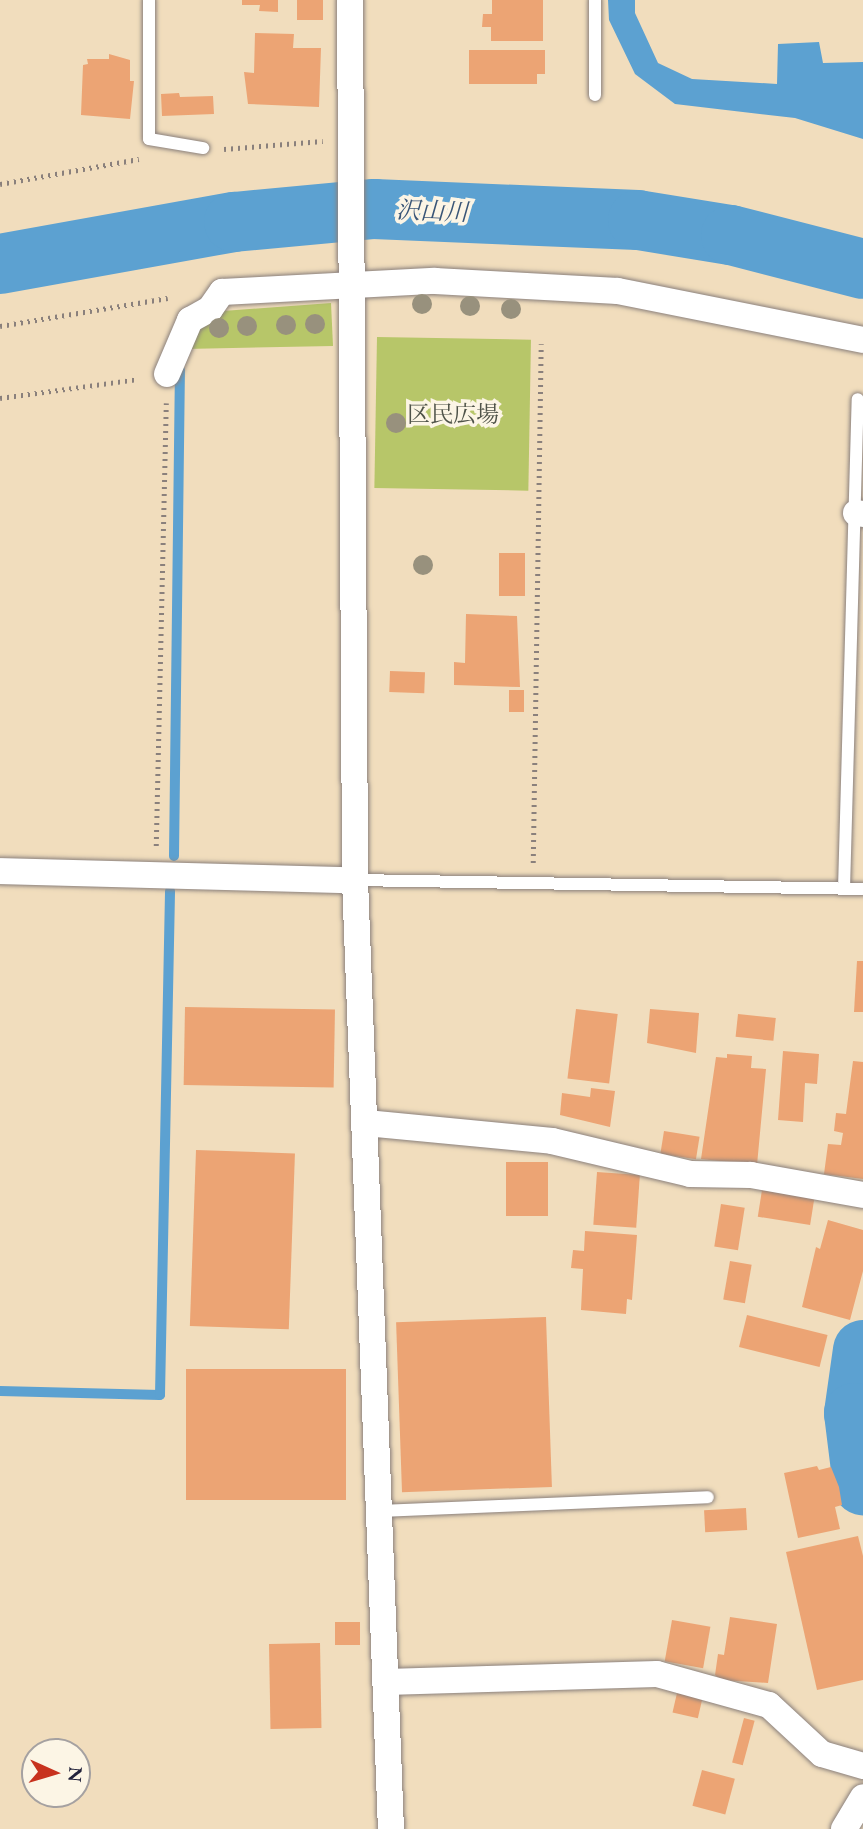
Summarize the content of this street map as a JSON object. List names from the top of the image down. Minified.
{"water":["沢山川"],"parks":["区民広場"],"north":"right"}
